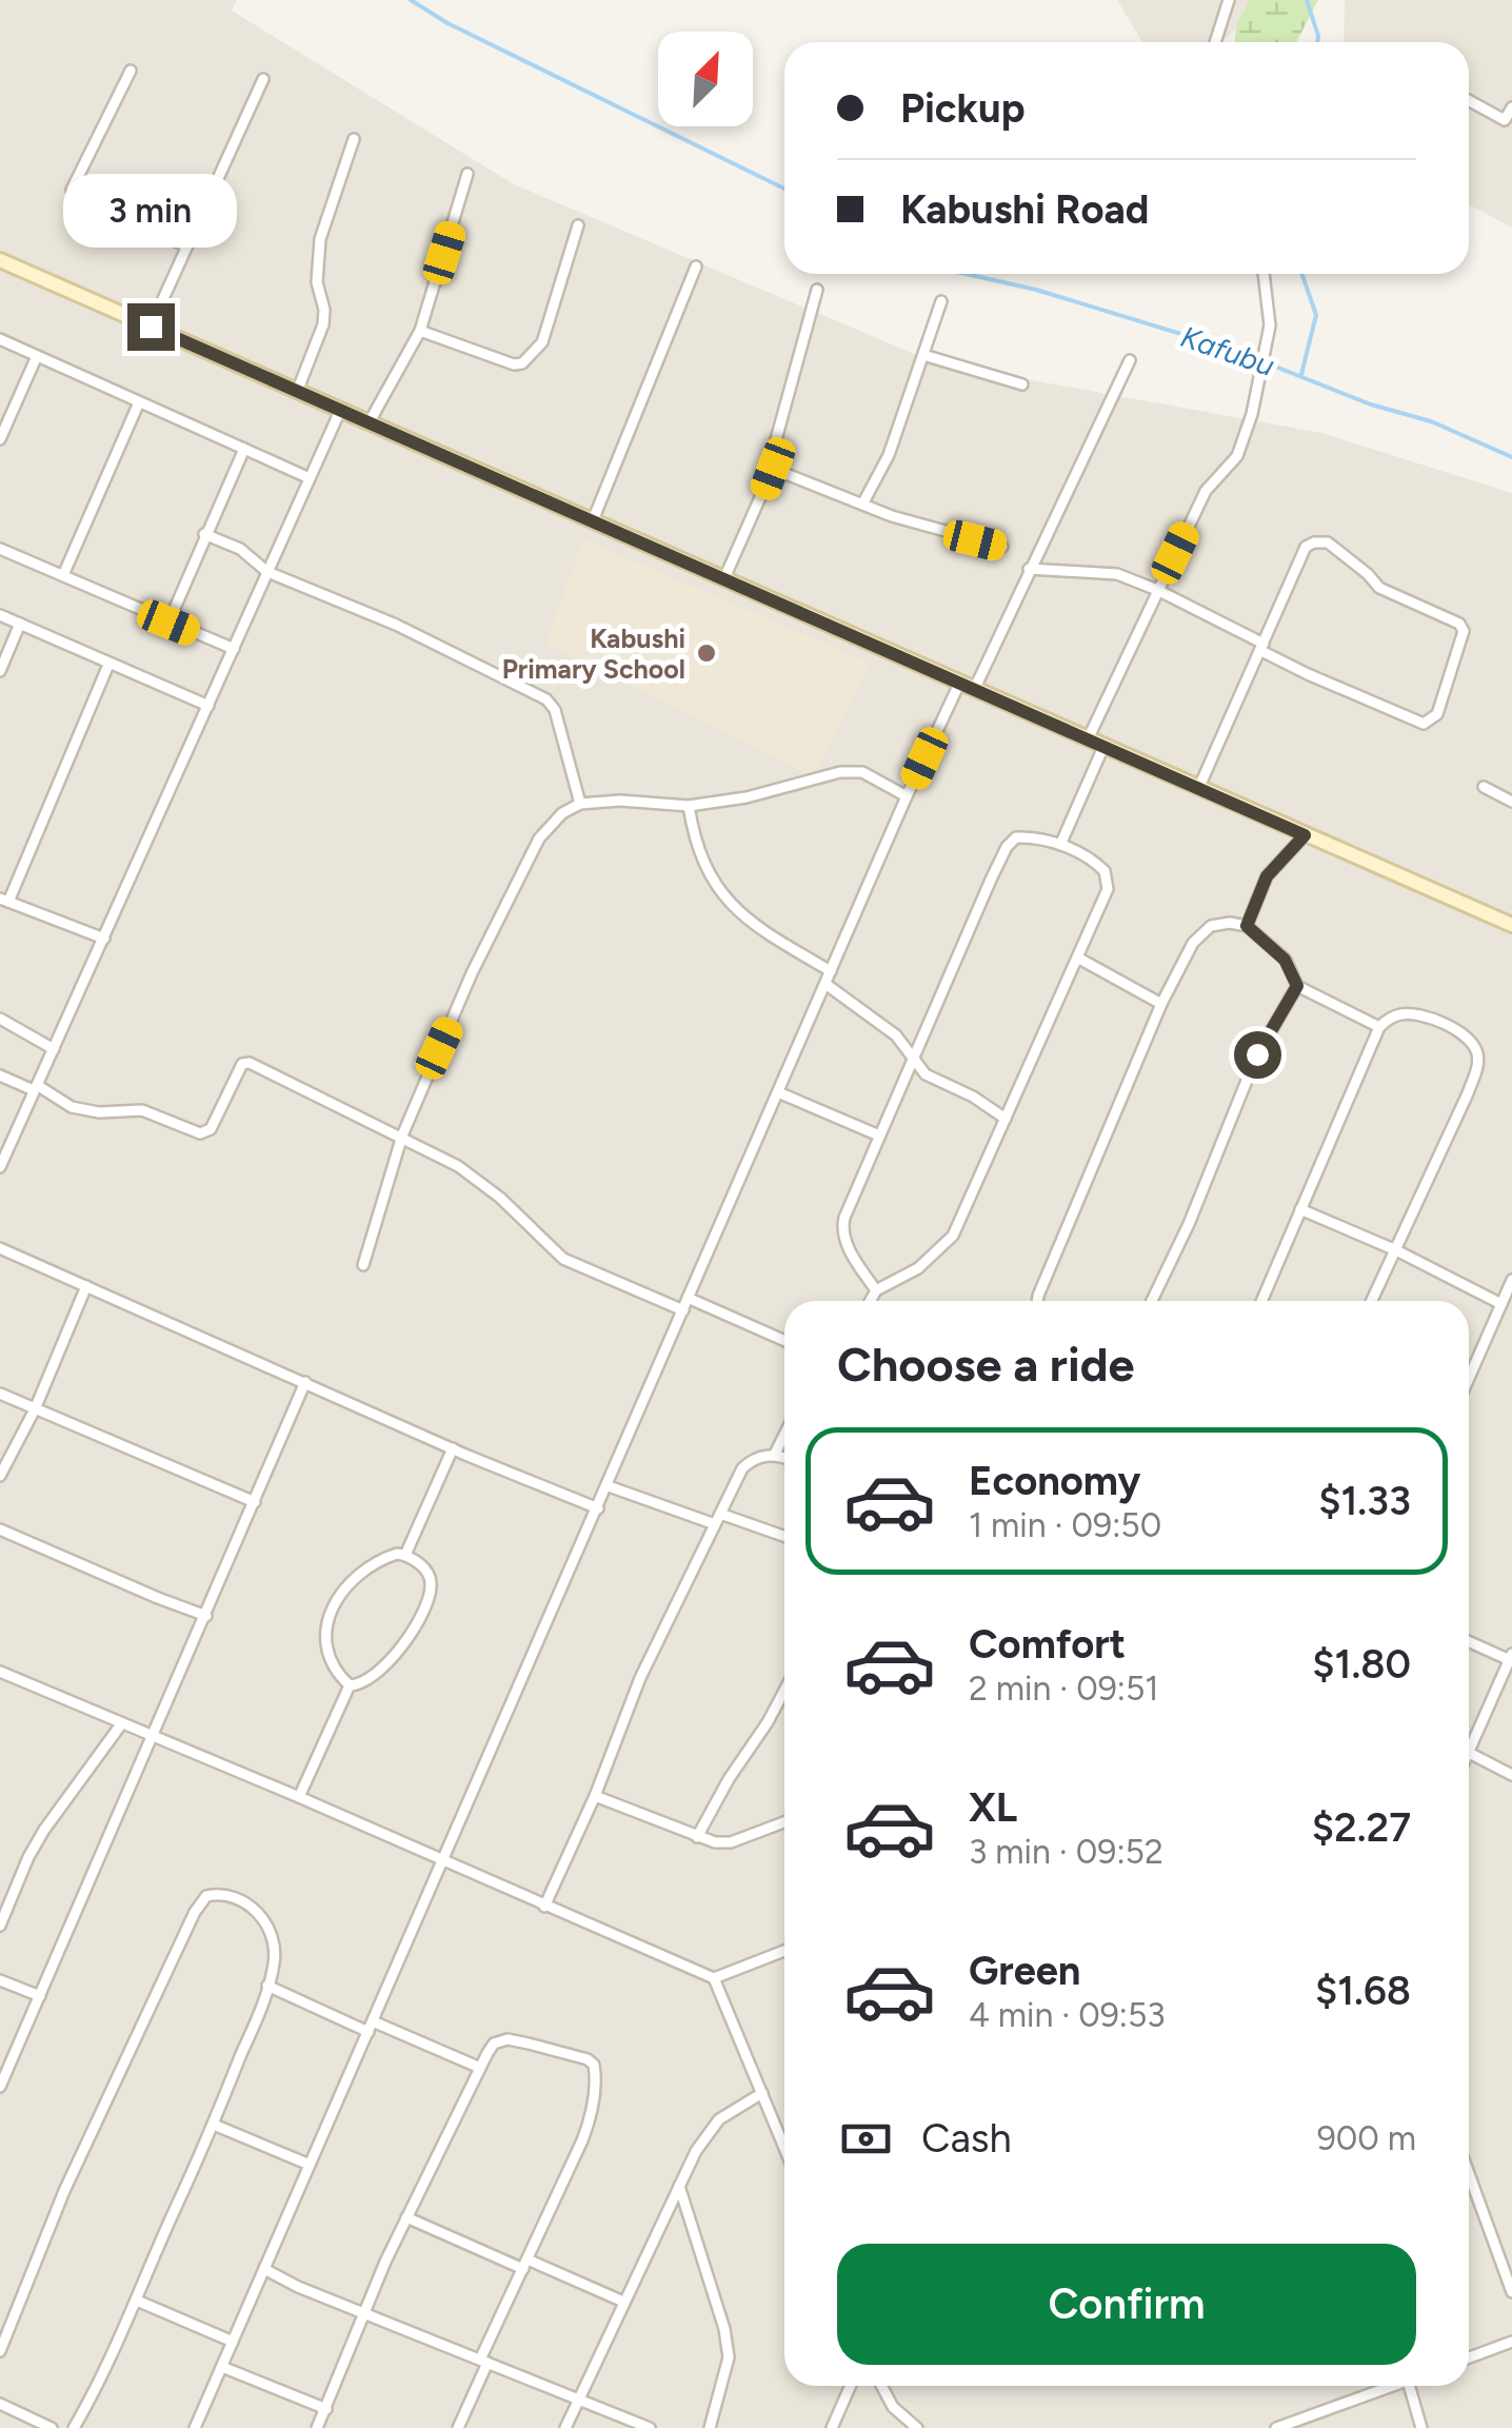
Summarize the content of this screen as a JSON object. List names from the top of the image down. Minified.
{"water":["Kafubu"],"places":["Kabushi Primary School"],"north":"top right","page":{"banner":["Pickup","Kabushi Road"],"bubble":"3 min","heading":"Choose a ride","list":[{"name":"Economy","note":"1 min · 09:50","value":"$1.33"},{"name":"Comfort","note":"2 min · 09:51","value":"$1.80"},{"name":"XL","note":"3 min · 09:52","value":"$2.27"},{"name":"Green","note":"4 min · 09:53","value":"$1.68"}],"pay":["Cash","900 m"],"buttons":"Confirm"}}
